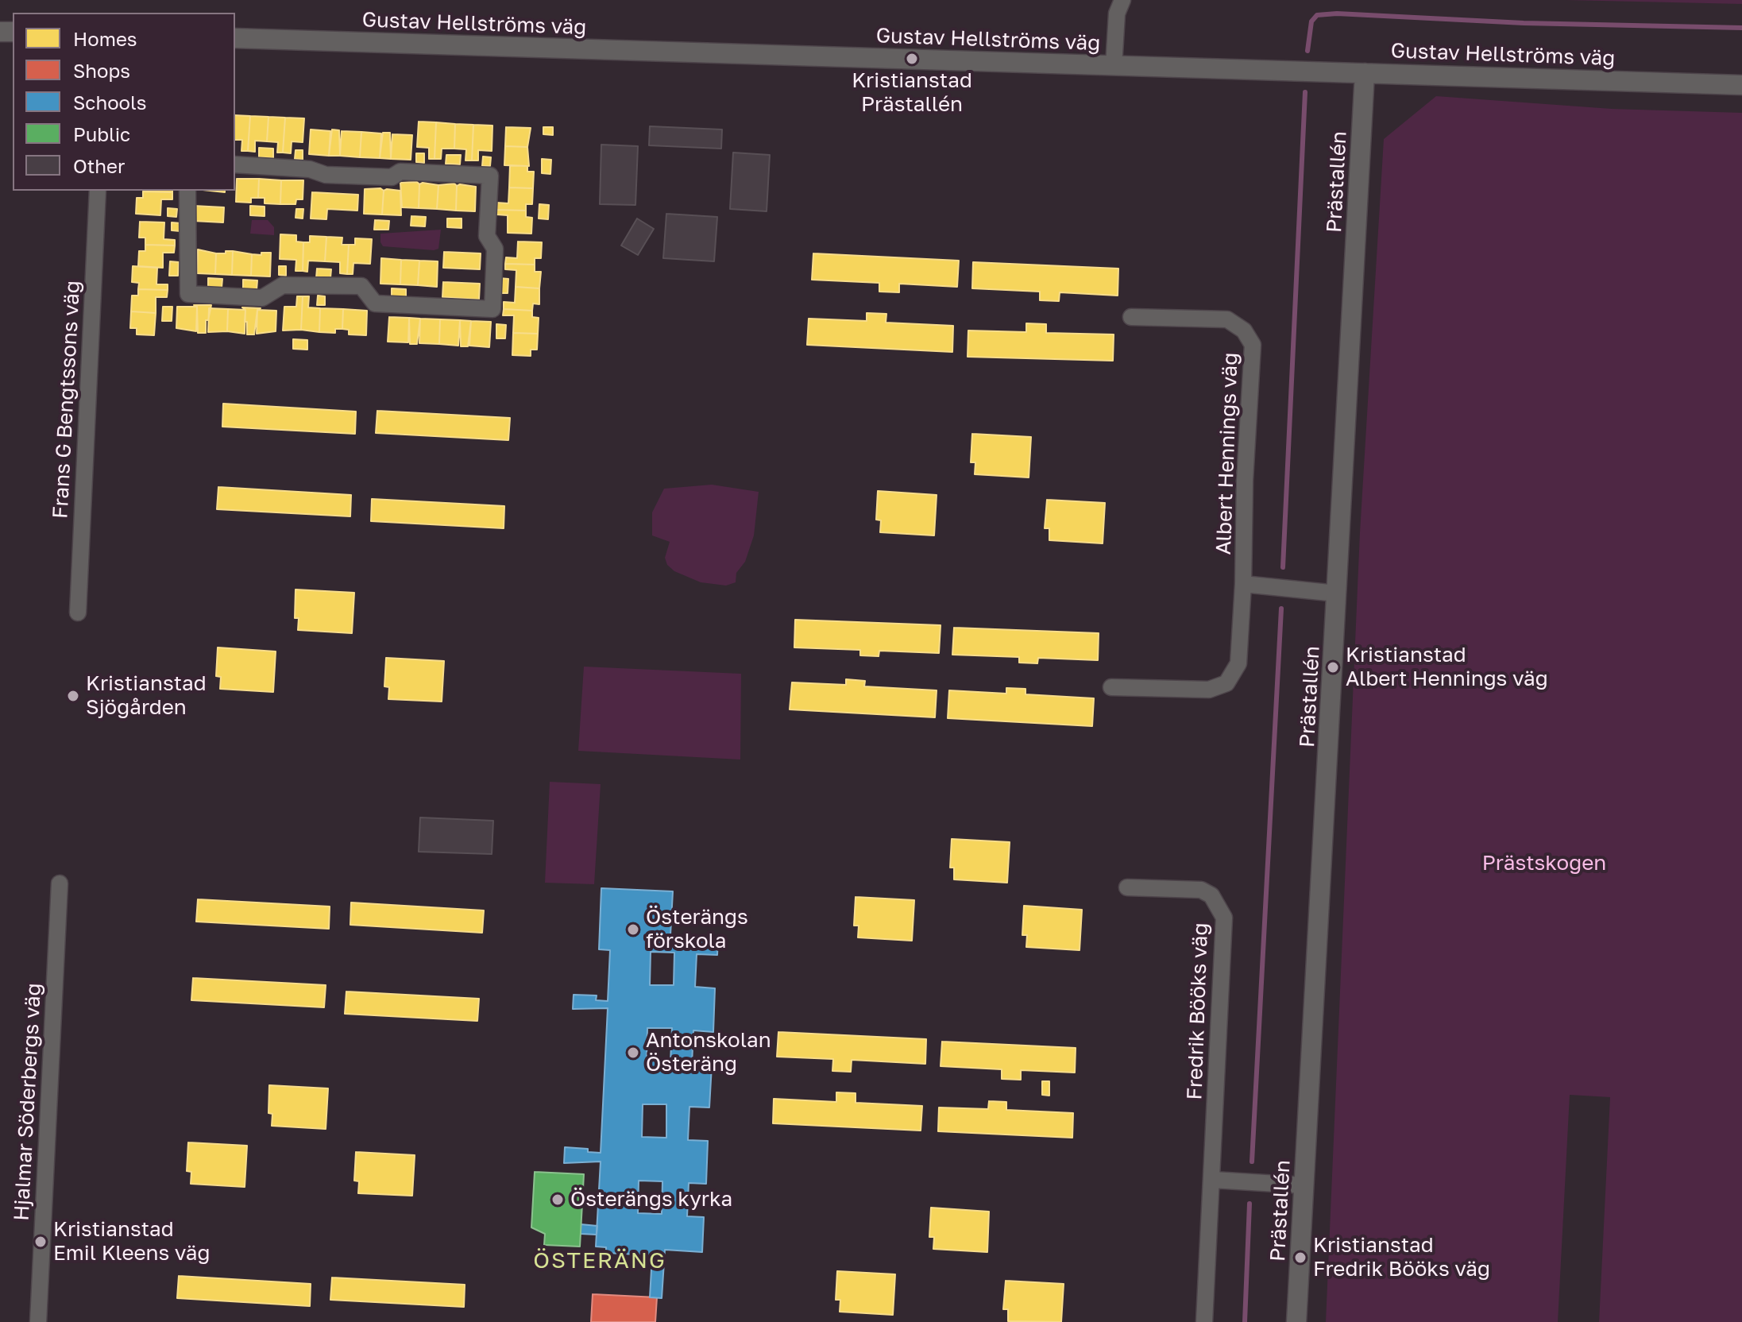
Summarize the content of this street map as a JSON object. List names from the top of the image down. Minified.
{"streets":{"street":["Gustav Hellströms väg","Prästallén","Frans G Bengtssons väg","Albert Hennings väg","Fredrik Bööks väg","Hjalmar Söderbergs väg"]},"crossings":[["Gustav Hellströms väg","Prästallén"],["Prästallén","Albert Hennings väg"]],"districts":["ÖSTERÄNG"],"parks":["Prästskogen"],"places":["Kristianstad Prästallén","Kristianstad Albert Hennings väg","Kristianstad Sjögården","Österängs förskola","Antonskolan Österäng","Österängs kyrka","Kristianstad Emil Kleens väg","Kristianstad Fredrik Bööks väg"],"legend":["Homes","Shops","Schools","Public","Other"]}
